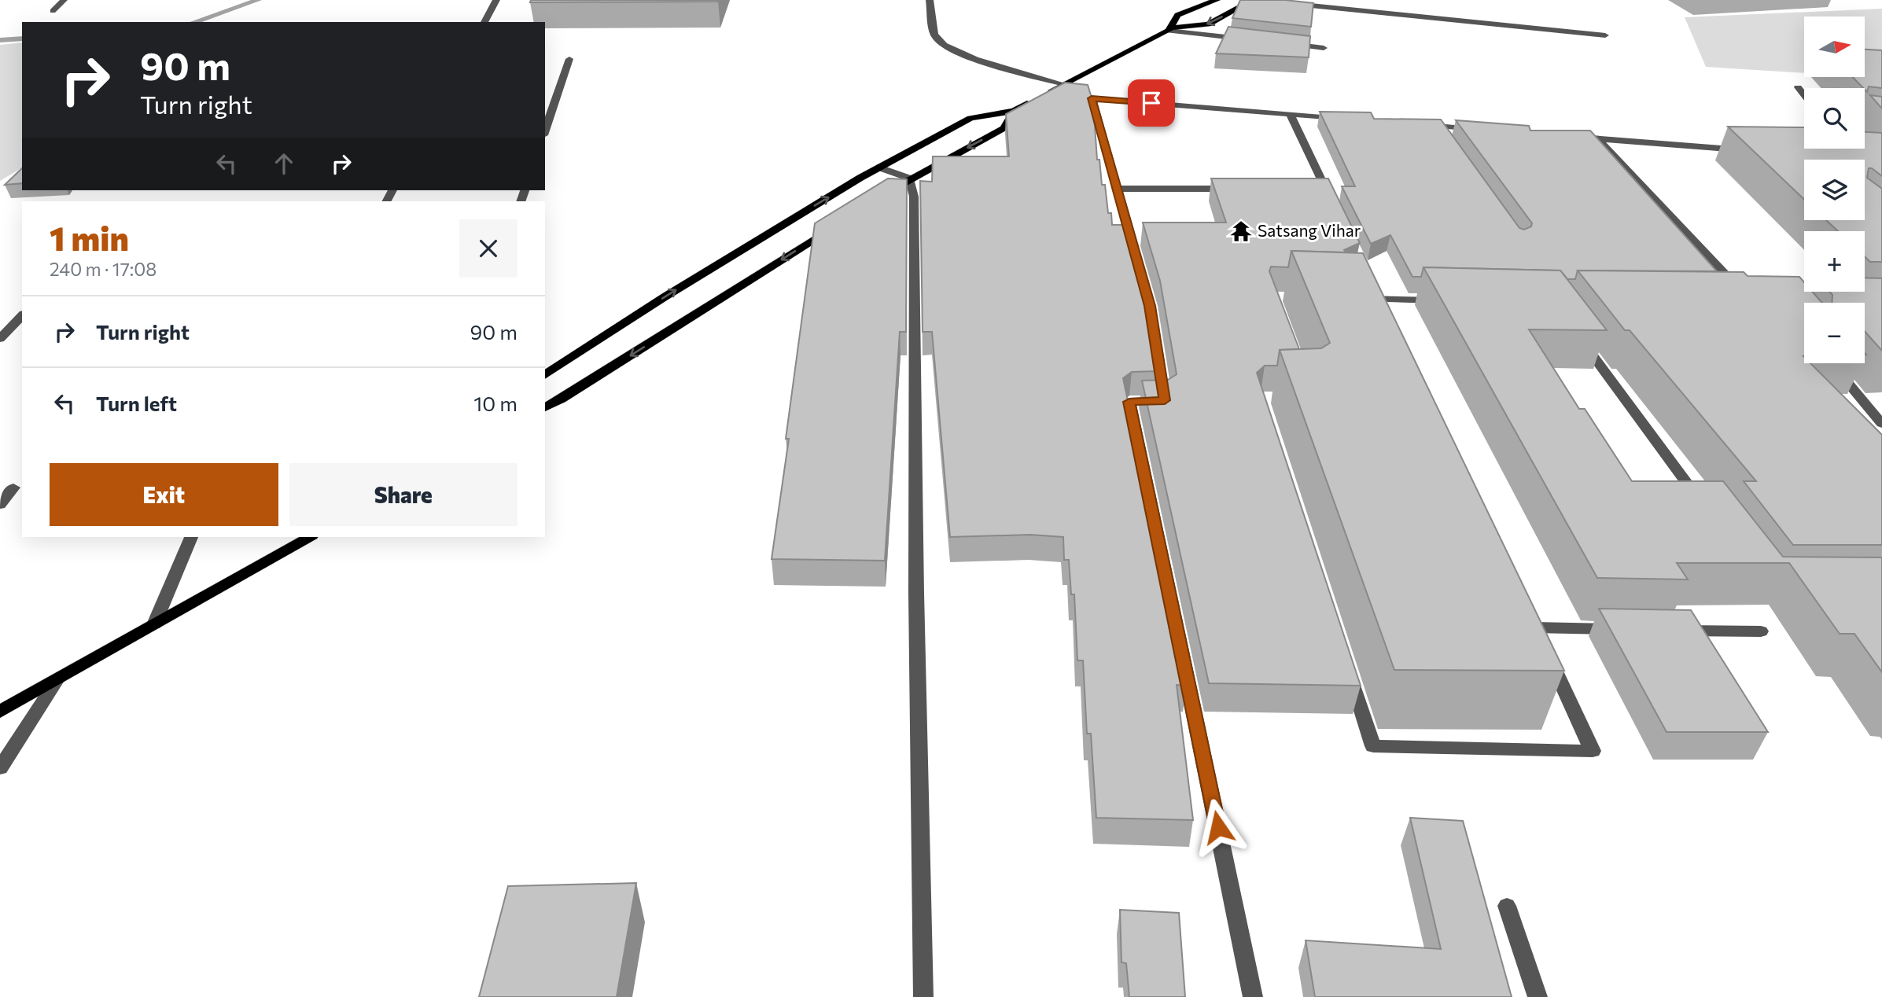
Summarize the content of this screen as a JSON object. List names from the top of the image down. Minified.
{"places":{"temple":["Satsang Vihar"]},"north":"right","page":{"map_buttons":["+","−"],"turn":["90 m","Turn right"],"heading":["1 min","240 m · 17:08"],"list":[{"name":"Turn right","value":"90 m"},{"name":"Turn left","value":"10 m"}],"buttons":["Exit","Share"]}}
